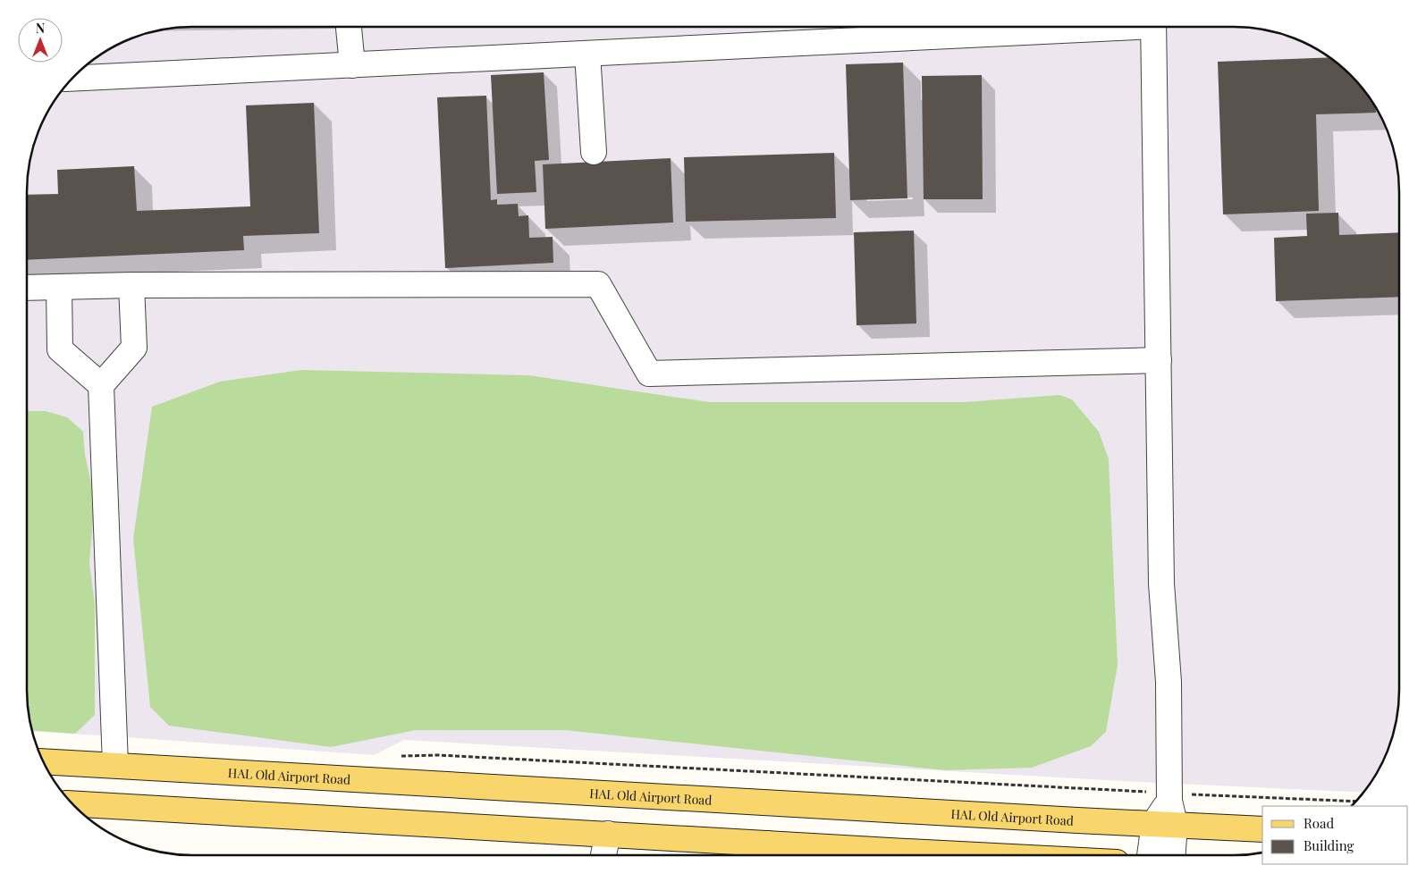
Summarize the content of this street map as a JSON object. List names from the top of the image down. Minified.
{"streets":{"main road":["HAL Old Airport Road"]},"legend":["Road","Building"],"north":"top"}
